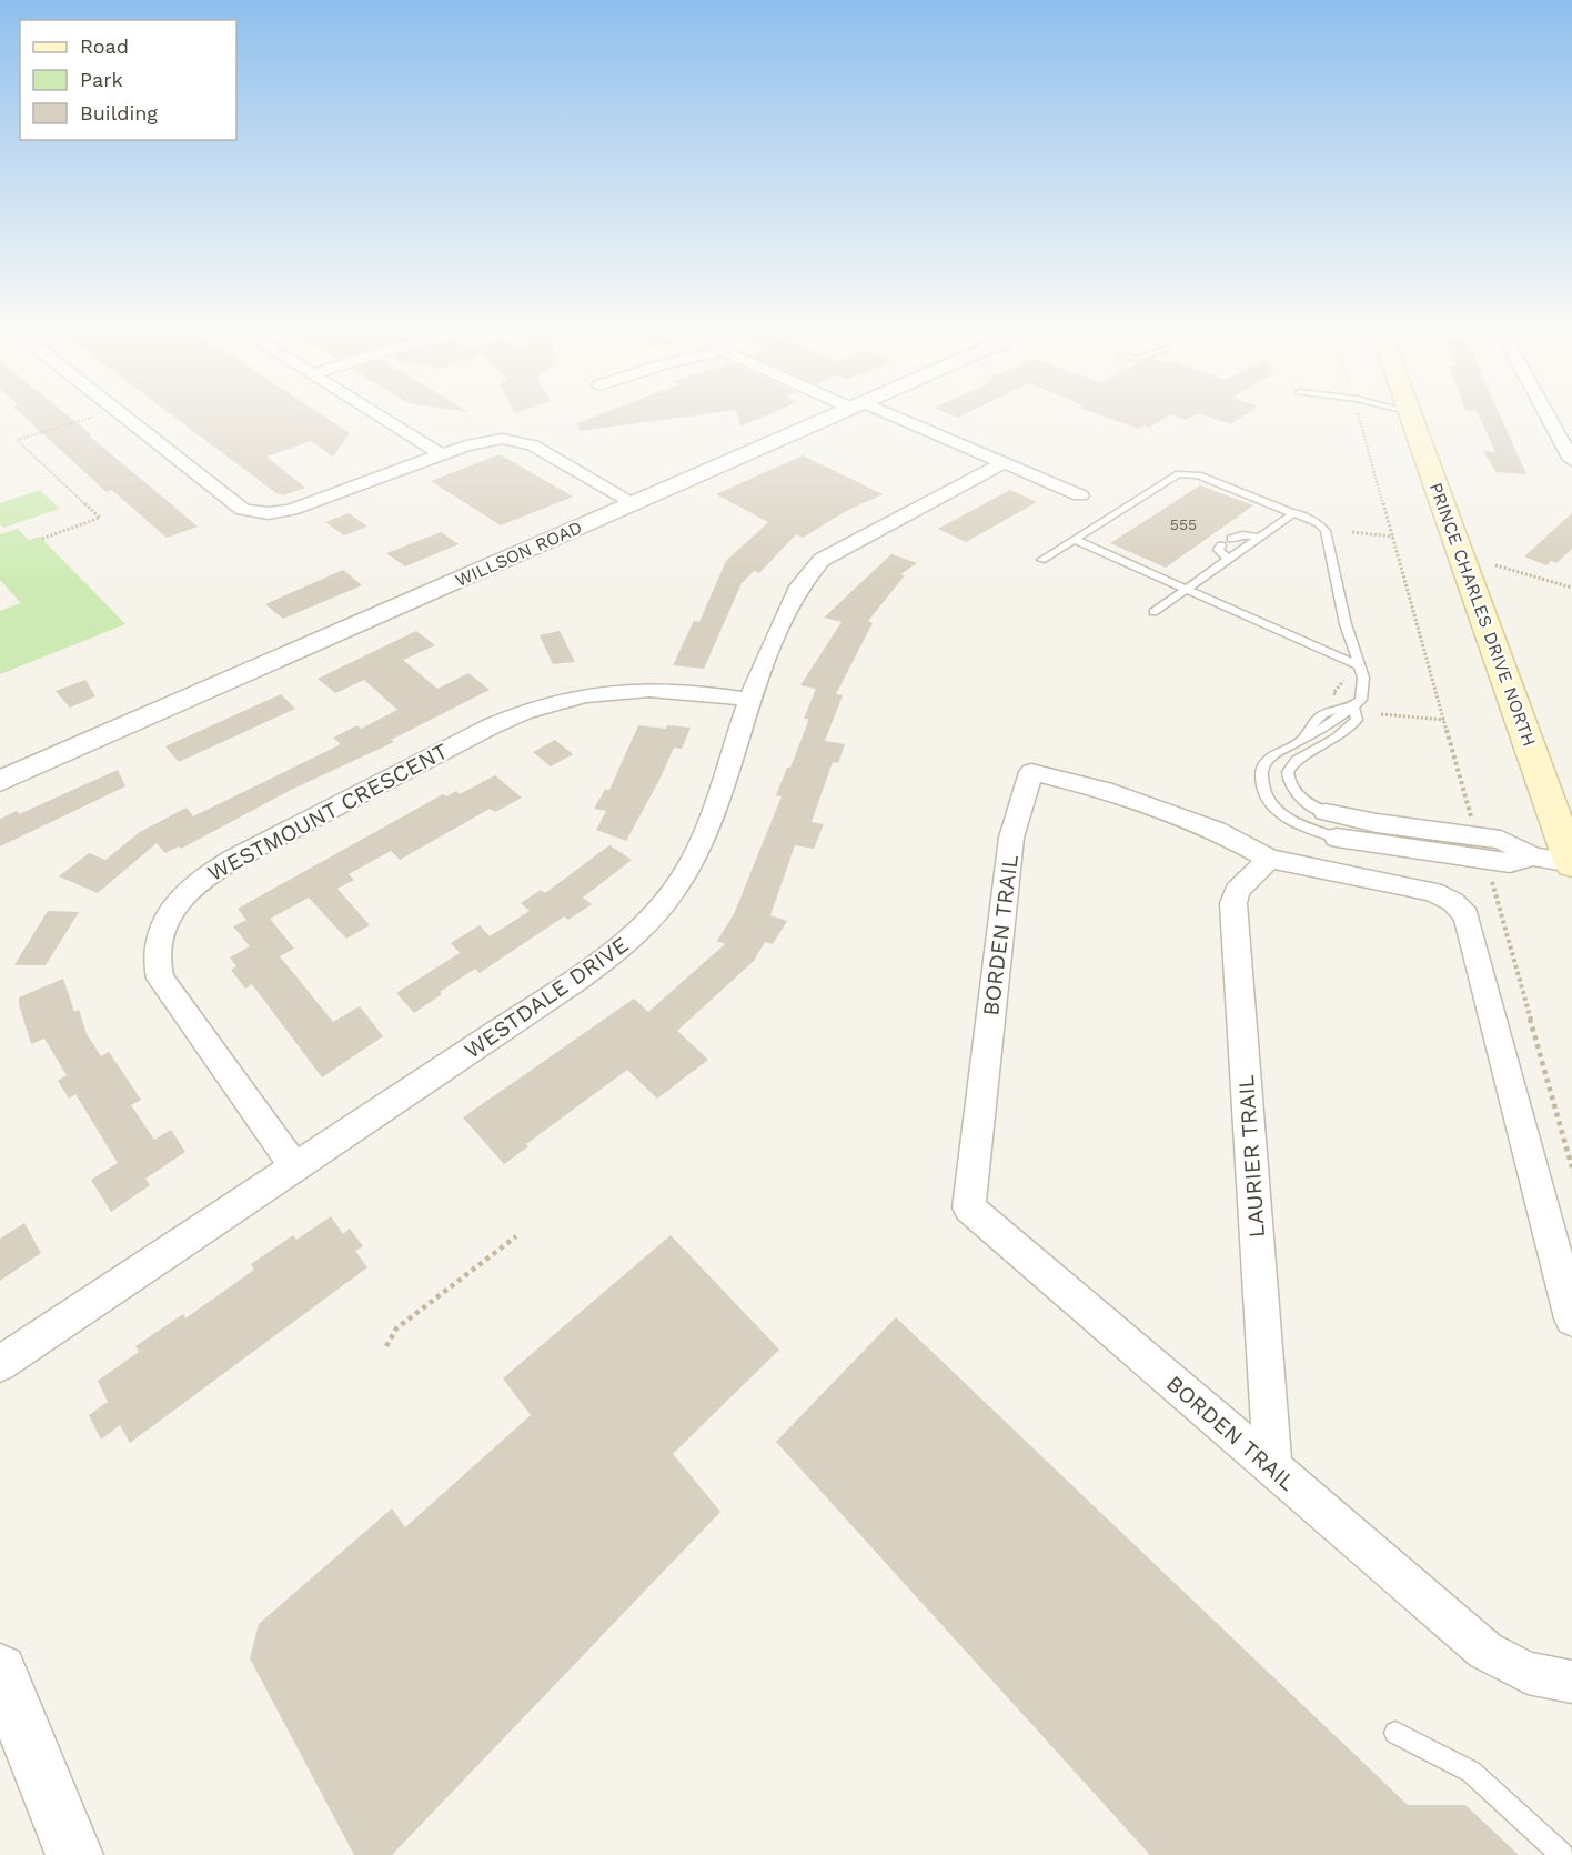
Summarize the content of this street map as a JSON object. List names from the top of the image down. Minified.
{"streets":{"main road":["PRINCE CHARLES DRIVE NORTH"],"street":["WILLSON ROAD","WESTMOUNT CRESCENT","BORDEN TRAIL","WESTDALE DRIVE","LAURIER TRAIL"]},"crossings":[["WESTMOUNT CRESCENT","WESTDALE DRIVE"],["BORDEN TRAIL","LAURIER TRAIL"]],"house_numbers":["555"],"legend":["Road","Park","Building"]}
